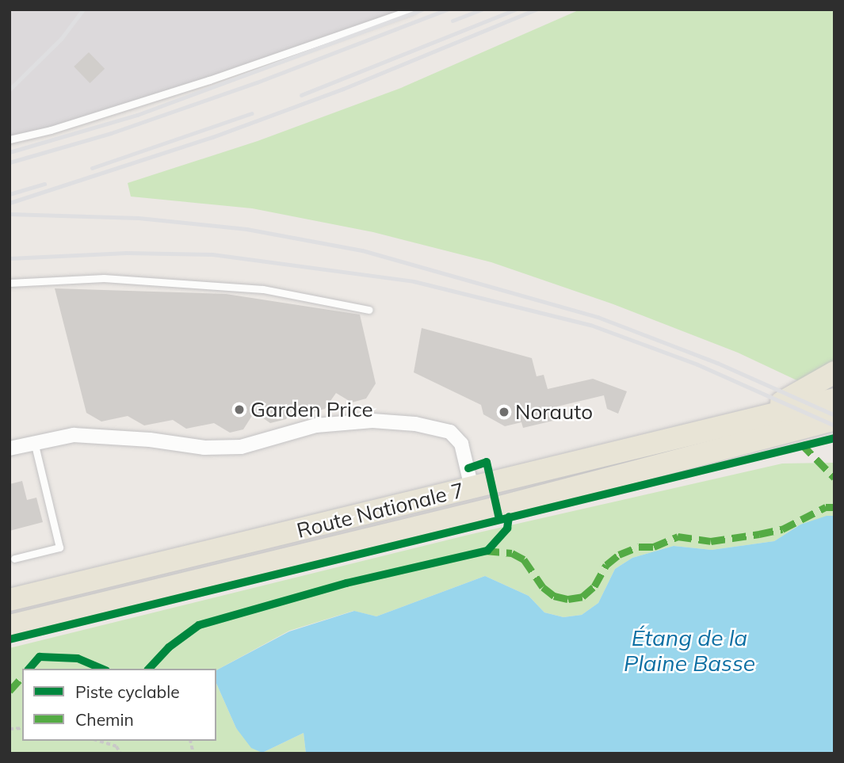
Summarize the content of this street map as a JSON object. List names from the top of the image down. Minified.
{"streets":{"main road":["Route Nationale 7"]},"water":["Étang de la Plaine Basse"],"places":["Garden Price","Norauto"],"legend":["Piste cyclable","Chemin"]}
